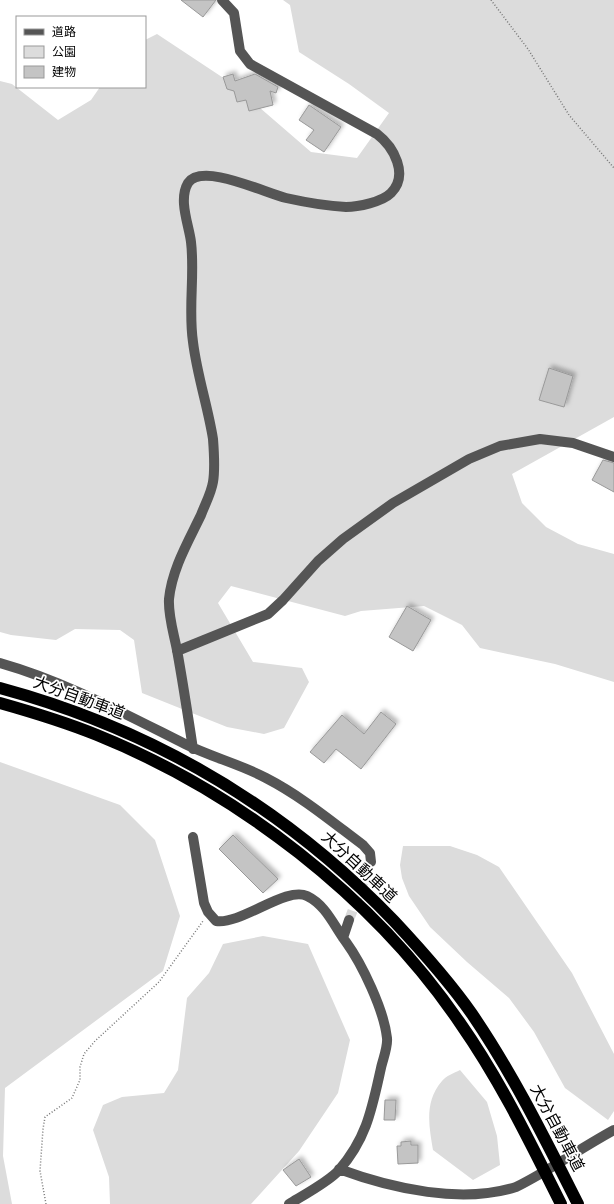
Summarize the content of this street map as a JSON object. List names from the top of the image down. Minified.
{"streets":{"highway":["大分自動車道"]},"legend":["道路","公園","建物"]}
